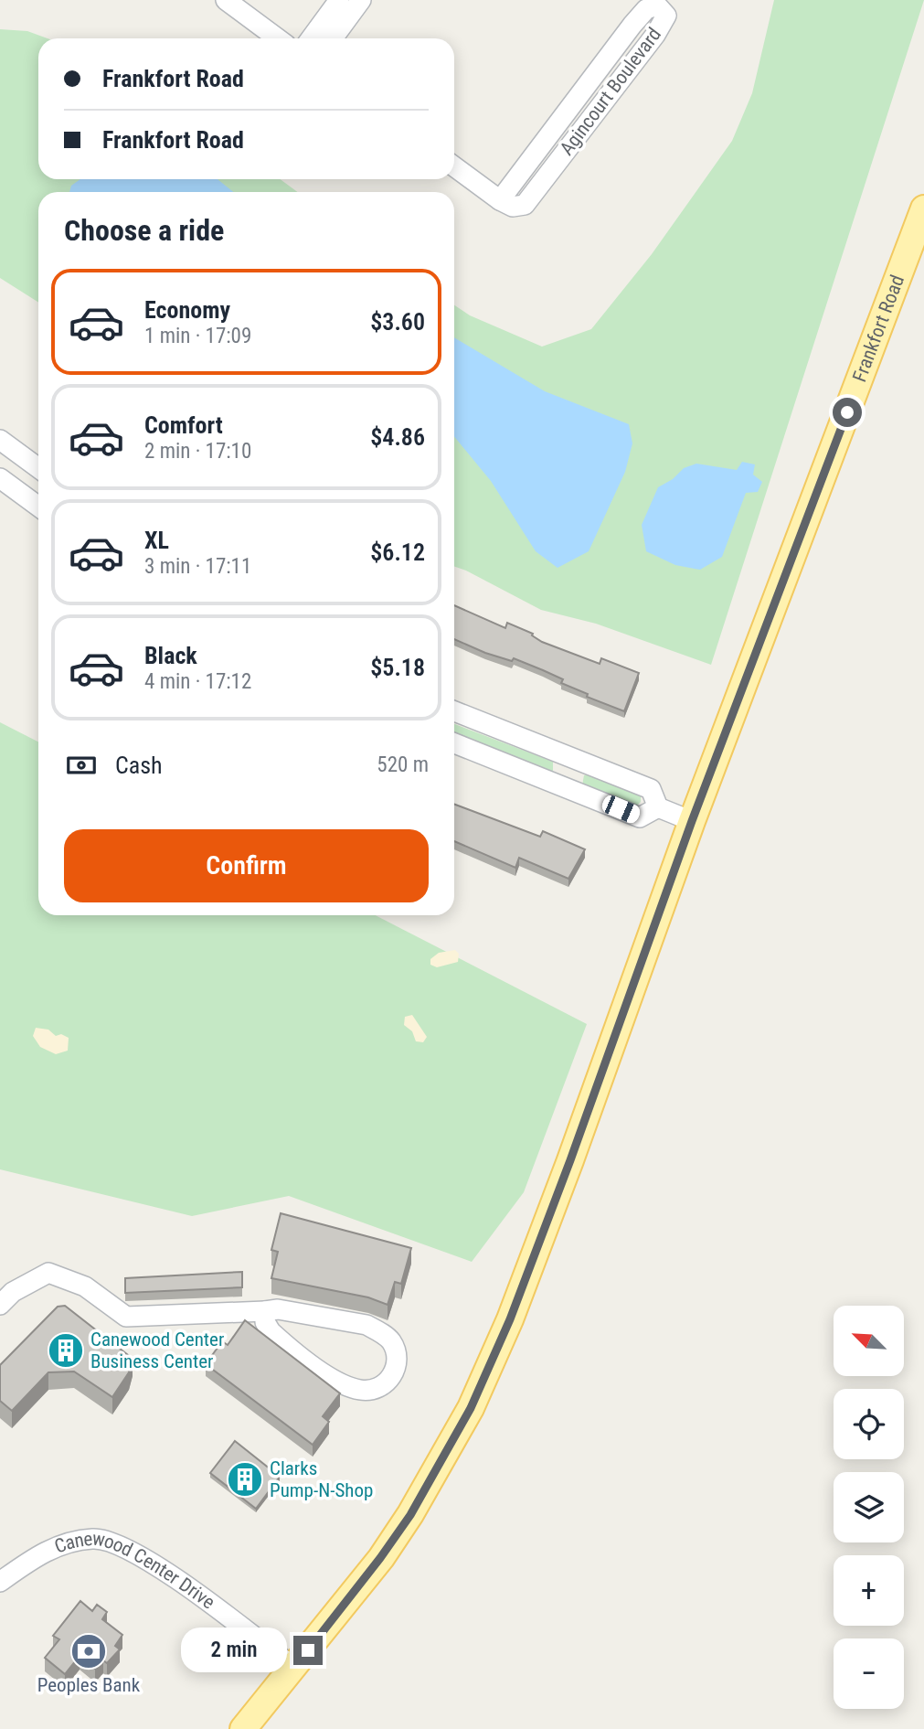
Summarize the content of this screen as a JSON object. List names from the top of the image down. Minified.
{"streets":{"main road":["Frankfort Road"],"street":["Agincourt Boulevard","Canewood Center Drive"]},"crossings":[["Frankfort Road","Canewood Center Drive"]],"places":{"building":["Canewood Center Business Center","Clarks Pump-N-Shop"],"bank":["Peoples Bank"]},"north":"top left","page":{"banner":["Frankfort Road","Frankfort Road"],"heading":"Choose a ride","list":[{"name":"Economy","note":"1 min · 17:09","value":"$3.60"},{"name":"Comfort","note":"2 min · 17:10","value":"$4.86"},{"name":"XL","note":"3 min · 17:11","value":"$6.12"},{"name":"Black","note":"4 min · 17:12","value":"$5.18"}],"pay":["Cash","520 m"],"buttons":"Confirm","map_buttons":["+","−"],"bubble":"2 min"}}
